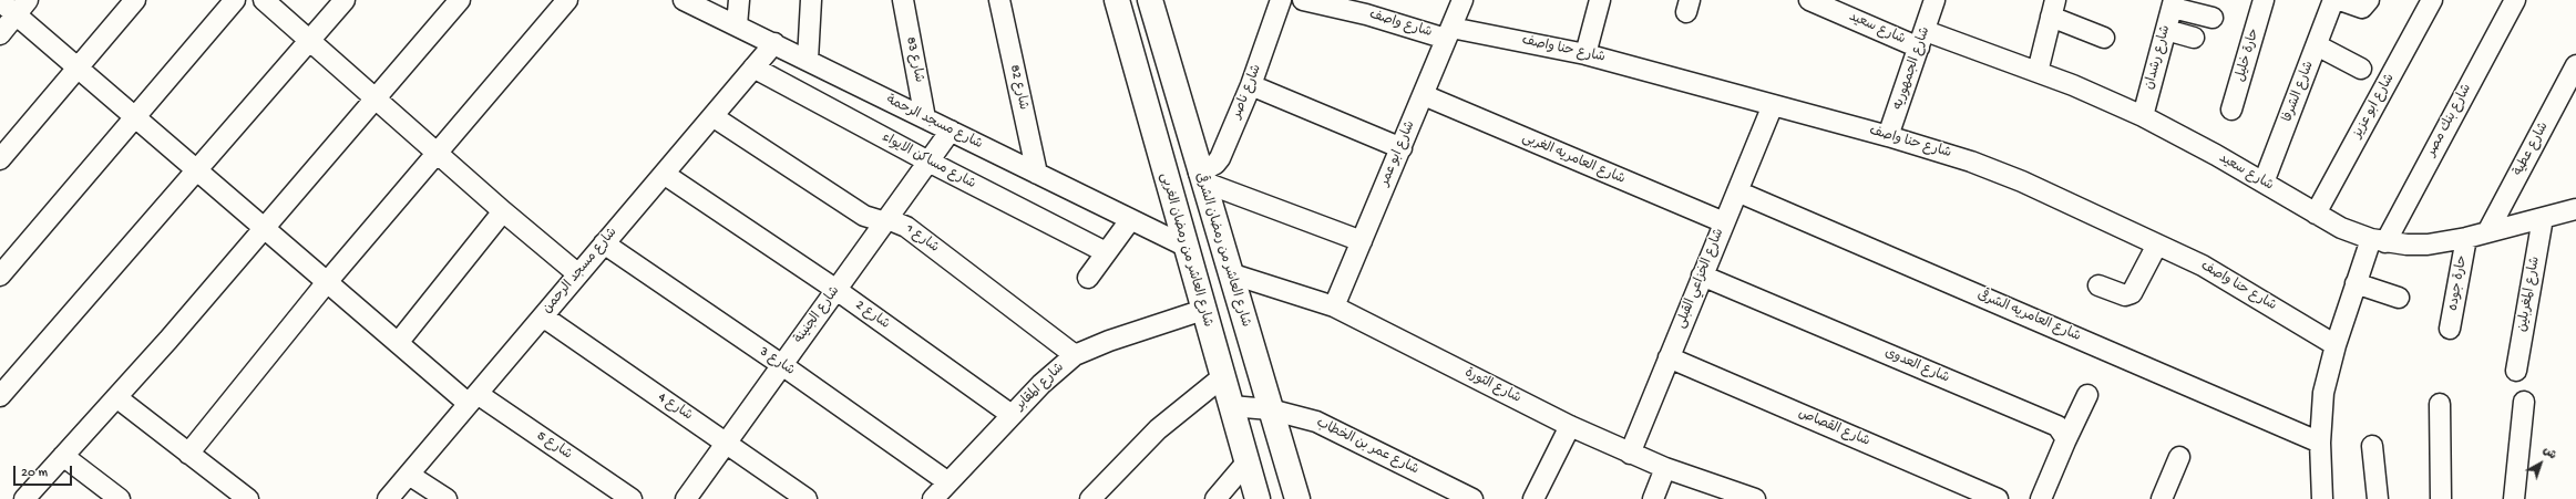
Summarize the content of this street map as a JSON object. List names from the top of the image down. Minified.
{"streets":{"street":["شارع واصف","شارع سعيد","شارع حنا واصف","حارة خليل","شارع رشدان","شارع 83","شارع الجمهوريه","شارع 82","شارع ناصر","شارع الشرفا","شارع ابو عزيز","شارع بنك مصر","شارع مسجد الرحمة","شارع عطية","شارع ابو عمر","شارع العامريه الغربى","شارع مساكن الايواء","شارع 1","شارع العاشر من رمضان الغربى","شارع العاشر من رمضان الشرقى","شارع مسجد الرحمن","شارع الخزاعي القبلى","حارة جوده","شارع المغربلين","شارع الجنينة","شارع 2","شارع العامريه الشرقى","شارع 3","شارع العدوى","شارع الثورة","شارع المقابر","شارع 4","شارع القصاص","شارع 5","شارع عمر بن الخطاب"]},"crossings":[["شارع واصف","شارع حنا واصف"],["شارع واصف","شارع ابو عمر"],["شارع سعيد","شارع رشدان"],["شارع سعيد","شارع الجمهوريه"],["شارع سعيد","شارع الشرفا"],["شارع سعيد","شارع ابو عزيز"],["شارع سعيد","شارع بنك مصر"],["شارع سعيد","شارع عطية"],["شارع سعيد","حارة جوده"],["شارع سعيد","شارع المغربلين"],["شارع حنا واصف","شارع الجمهوريه"],["شارع حنا واصف","شارع بنك مصر"],["شارع حنا واصف","شارع ابو عمر"],["شارع حنا واصف","شارع الخزاعي القبلى"],["شارع 83","شارع مسجد الرحمة"],["شارع 82","شارع مسجد الرحمة"],["شارع ناصر","شارع العاشر من رمضان الشرقى"],["شارع بنك مصر","شارع العامريه الشرقى"],["شارع مسجد الرحمة","شارع العاشر من رمضان الغربى"],["شارع مسجد الرحمة","شارع مسجد الرحمن"],["شارع مسجد الرحمة","شارع الجنينة"],["شارع ابو عمر","شارع العامريه الغربى"],["شارع ابو عمر","شارع الثورة"],["شارع العامريه الغربى","شارع الخزاعي القبلى"],["شارع مساكن الايواء","شارع مسجد الرحمن"],["شارع مساكن الايواء","شارع الجنينة"],["شارع 1","شارع مسجد الرحمن"],["شارع 1","شارع الجنينة"],["شارع 1","شارع المقابر"],["شارع العاشر من رمضان الغربى","شارع المقابر"],["شارع العاشر من رمضان الغربى","شارع عمر بن الخطاب"],["شارع العاشر من رمضان الشرقى","شارع الثورة"],["شارع العاشر من رمضان الشرقى","شارع عمر بن الخطاب"],["شارع مسجد الرحمن","شارع 2"],["شارع مسجد الرحمن","شارع 3"],["شارع مسجد الرحمن","شارع 4"],["شارع مسجد الرحمن","شارع 5"],["شارع الخزاعي القبلى","شارع العامريه الشرقى"],["شارع الخزاعي القبلى","شارع العدوى"],["شارع الخزاعي القبلى","شارع الثورة"],["شارع الخزاعي القبلى","شارع القصاص"],["شارع الجنينة","شارع 2"],["شارع الجنينة","شارع 3"],["شارع الجنينة","شارع 4"],["شارع 2","شارع المقابر"],["شارع 3","شارع المقابر"]],"scale_bar":"20 m","north":"top right"}
